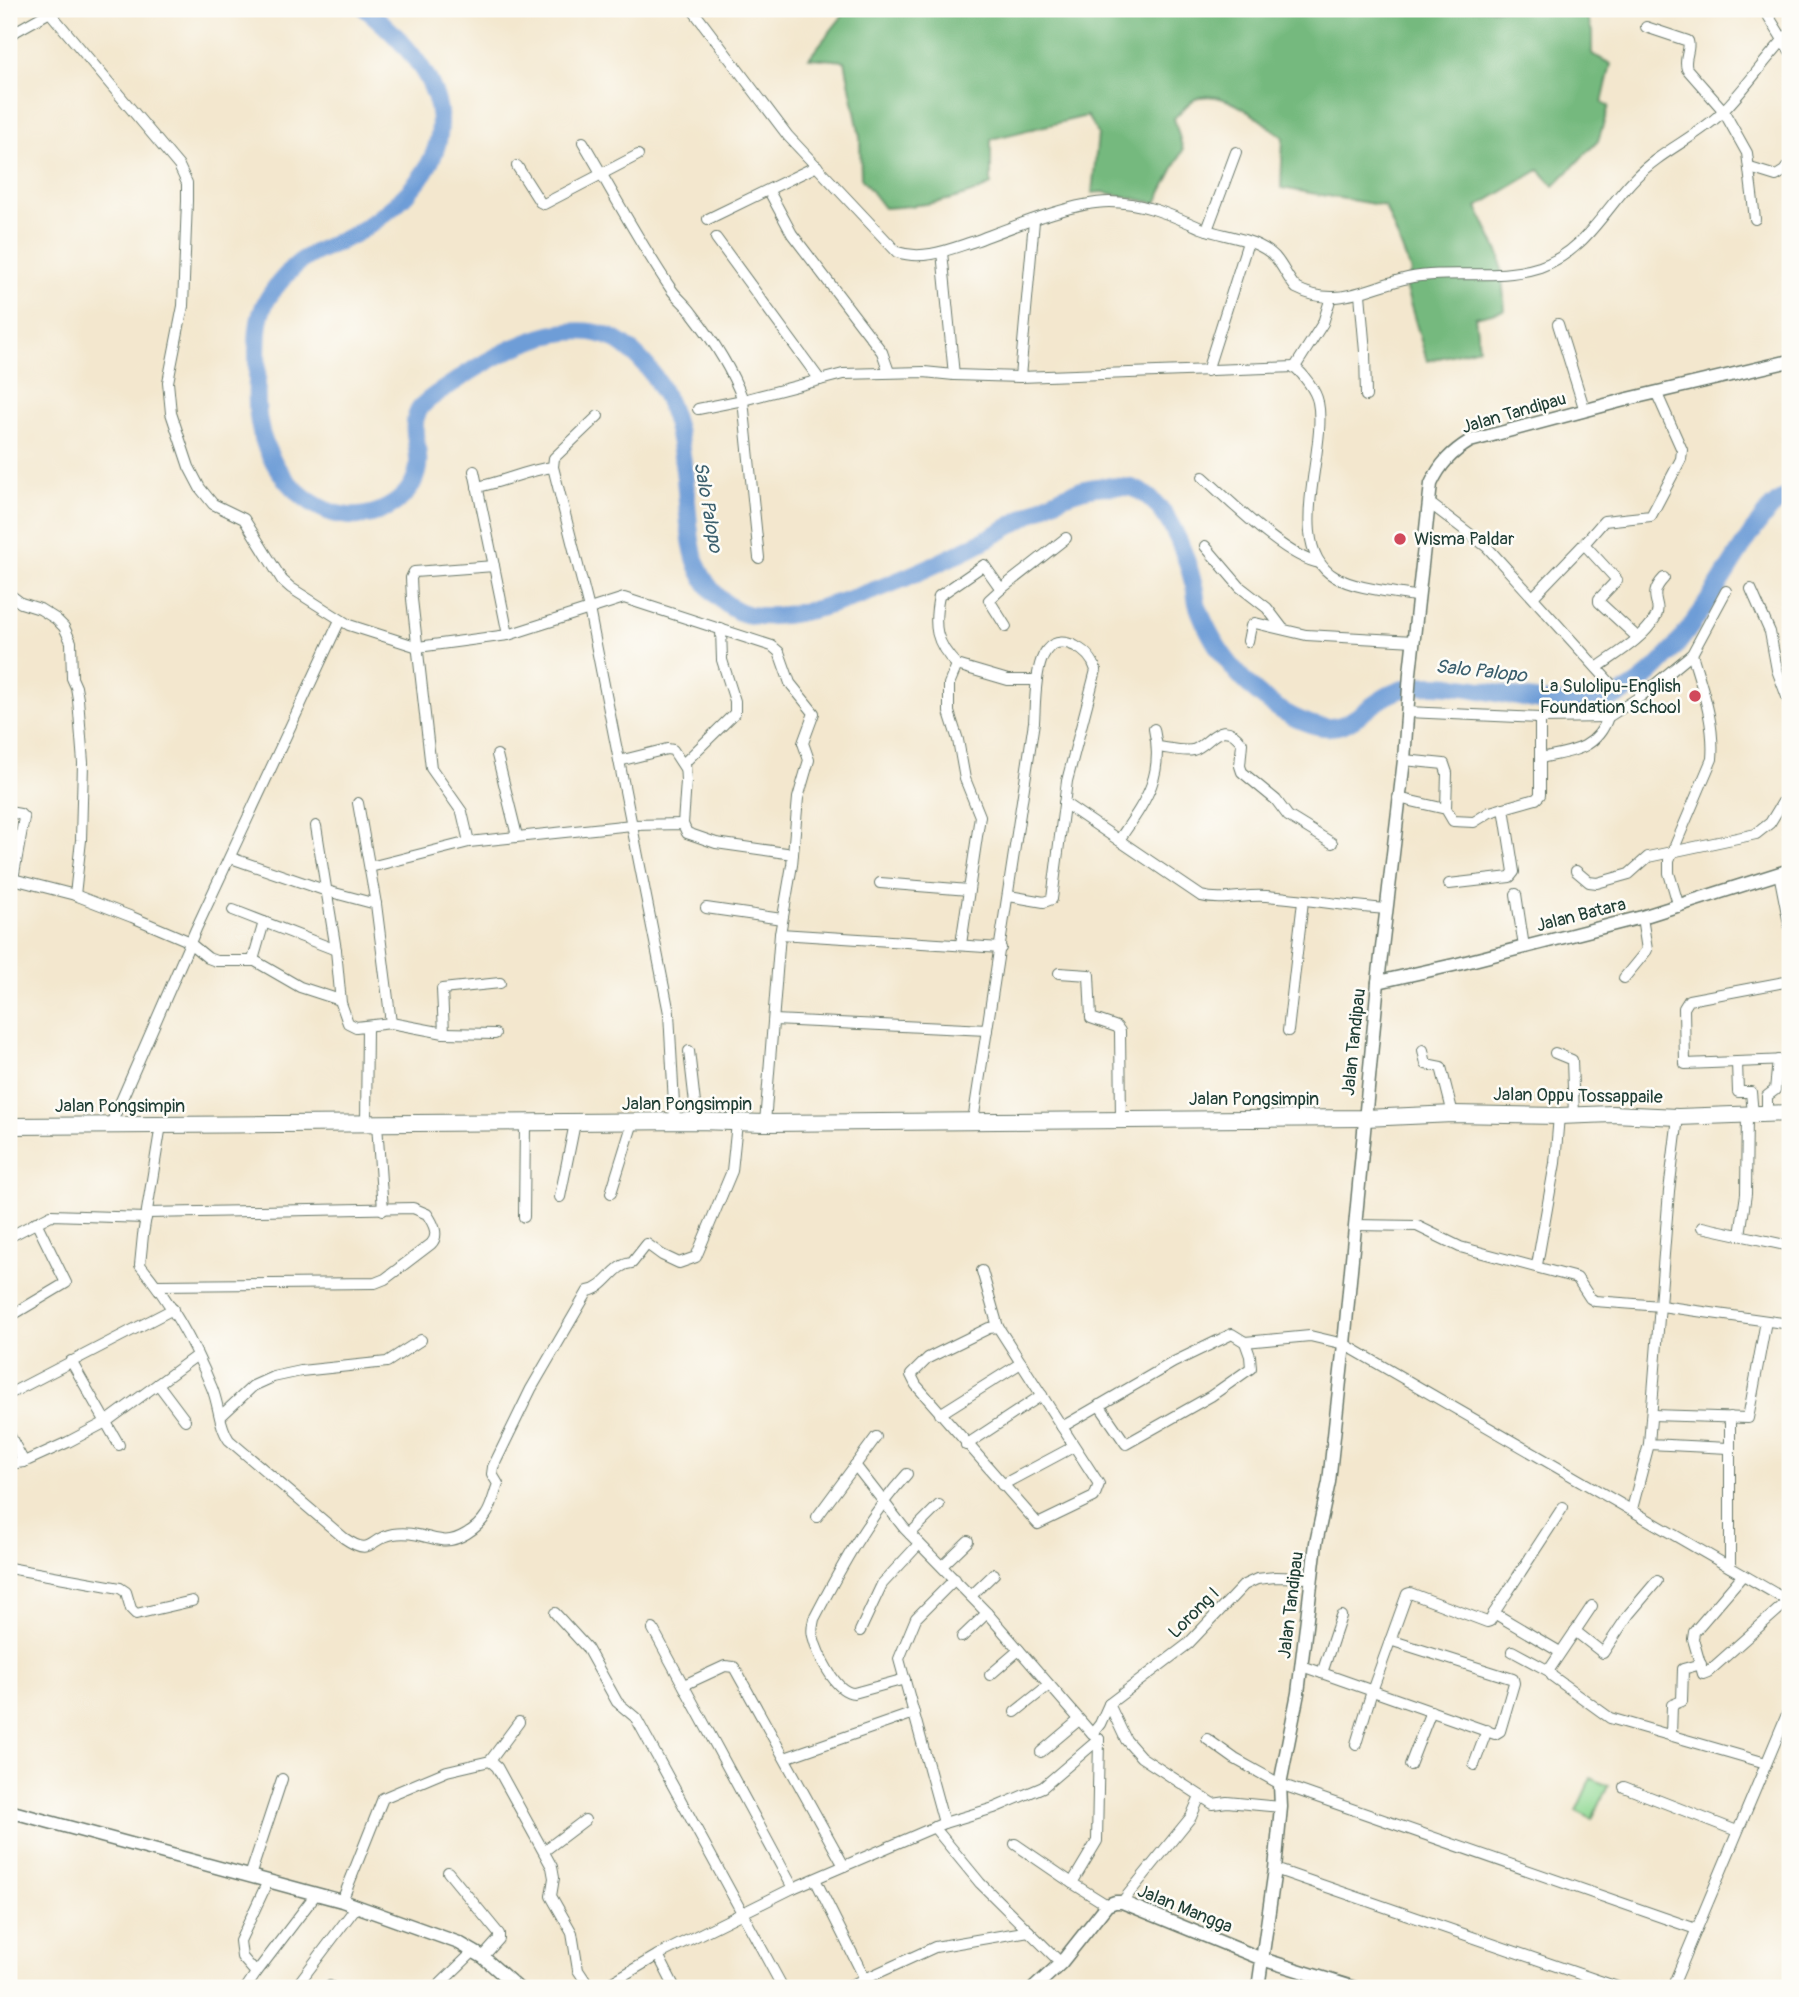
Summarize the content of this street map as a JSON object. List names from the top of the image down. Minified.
{"streets":{"main road":["Jalan Oppu Tossappaile","Jalan Pongsimpin"],"street":["Jalan Tandipau","Jalan Batara","Lorong I","Jalan Mangga"]},"crossings":[["Jalan Tandipau","Jalan Batara"],["Jalan Tandipau","Jalan Oppu Tossappaile"],["Jalan Tandipau","Jalan Pongsimpin"],["Jalan Tandipau","Lorong I"],["Jalan Tandipau","Jalan Mangga"],["Jalan Oppu Tossappaile","Jalan Pongsimpin"]],"water":["Salo Palopo"],"places":["Wisma Paldar","La Sulolipu-English Foundation School"]}
